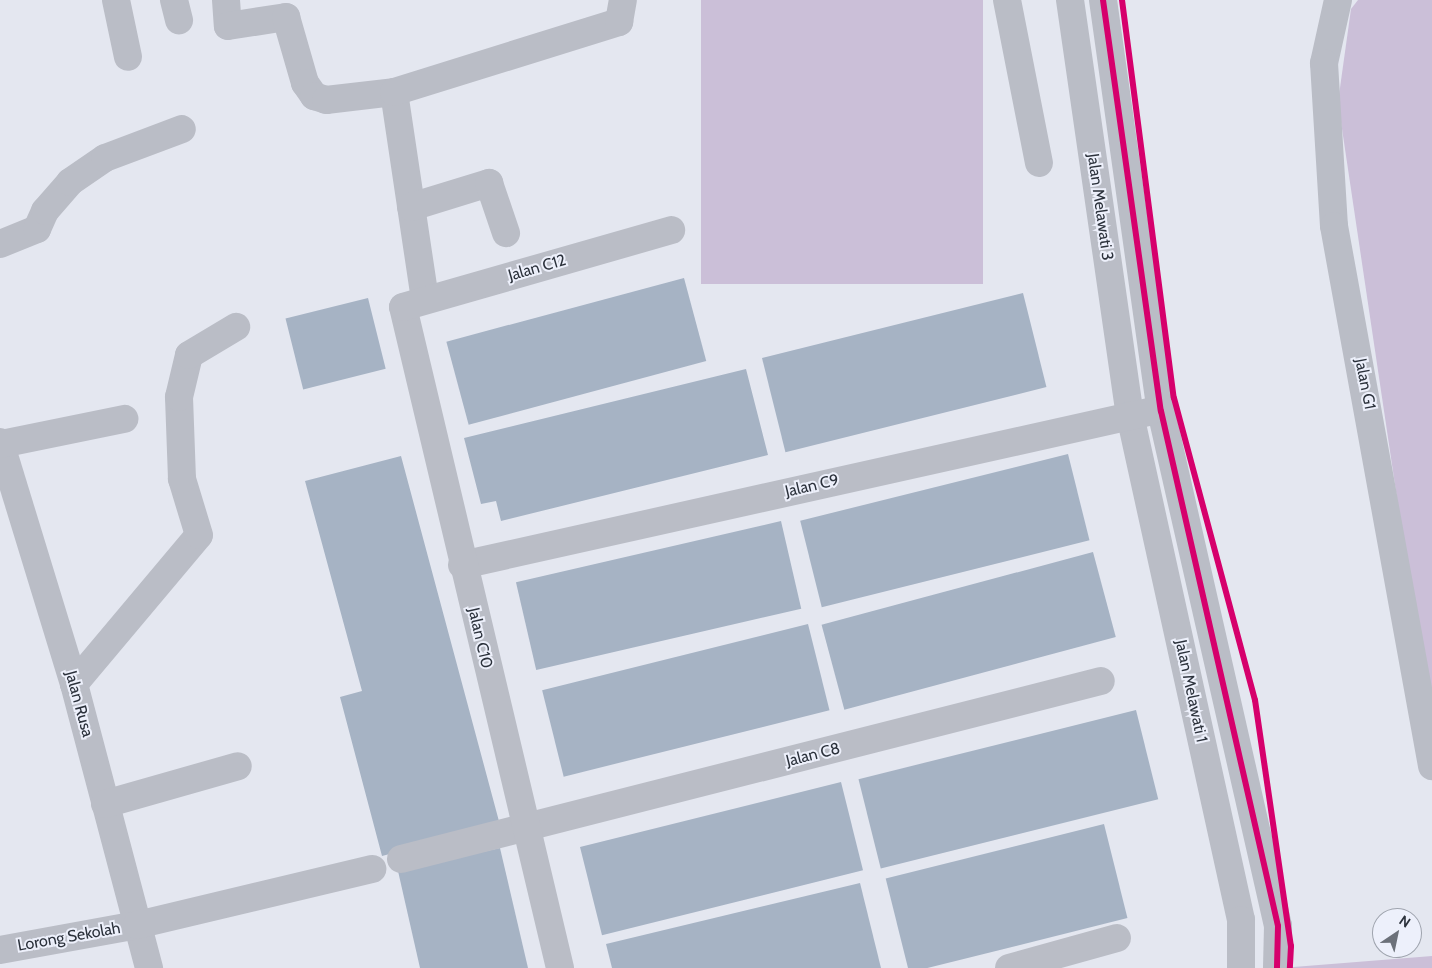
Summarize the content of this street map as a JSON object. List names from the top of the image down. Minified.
{"streets":{"street":["Jalan Melawati 3","Jalan C12","Jalan G1","Jalan C9","Jalan C10","Jalan Melawati 1","Jalan Rusa","Jalan C8","Lorong Sekolah"]},"crossings":[["Jalan Melawati 3","Jalan C9"],["Jalan Melawati 3","Jalan Melawati 1"],["Jalan C12","Jalan C10"],["Jalan C9","Jalan C10"],["Jalan C9","Jalan Melawati 1"],["Jalan C10","Jalan C8"],["Jalan Rusa","Lorong Sekolah"]],"north":"top right"}
